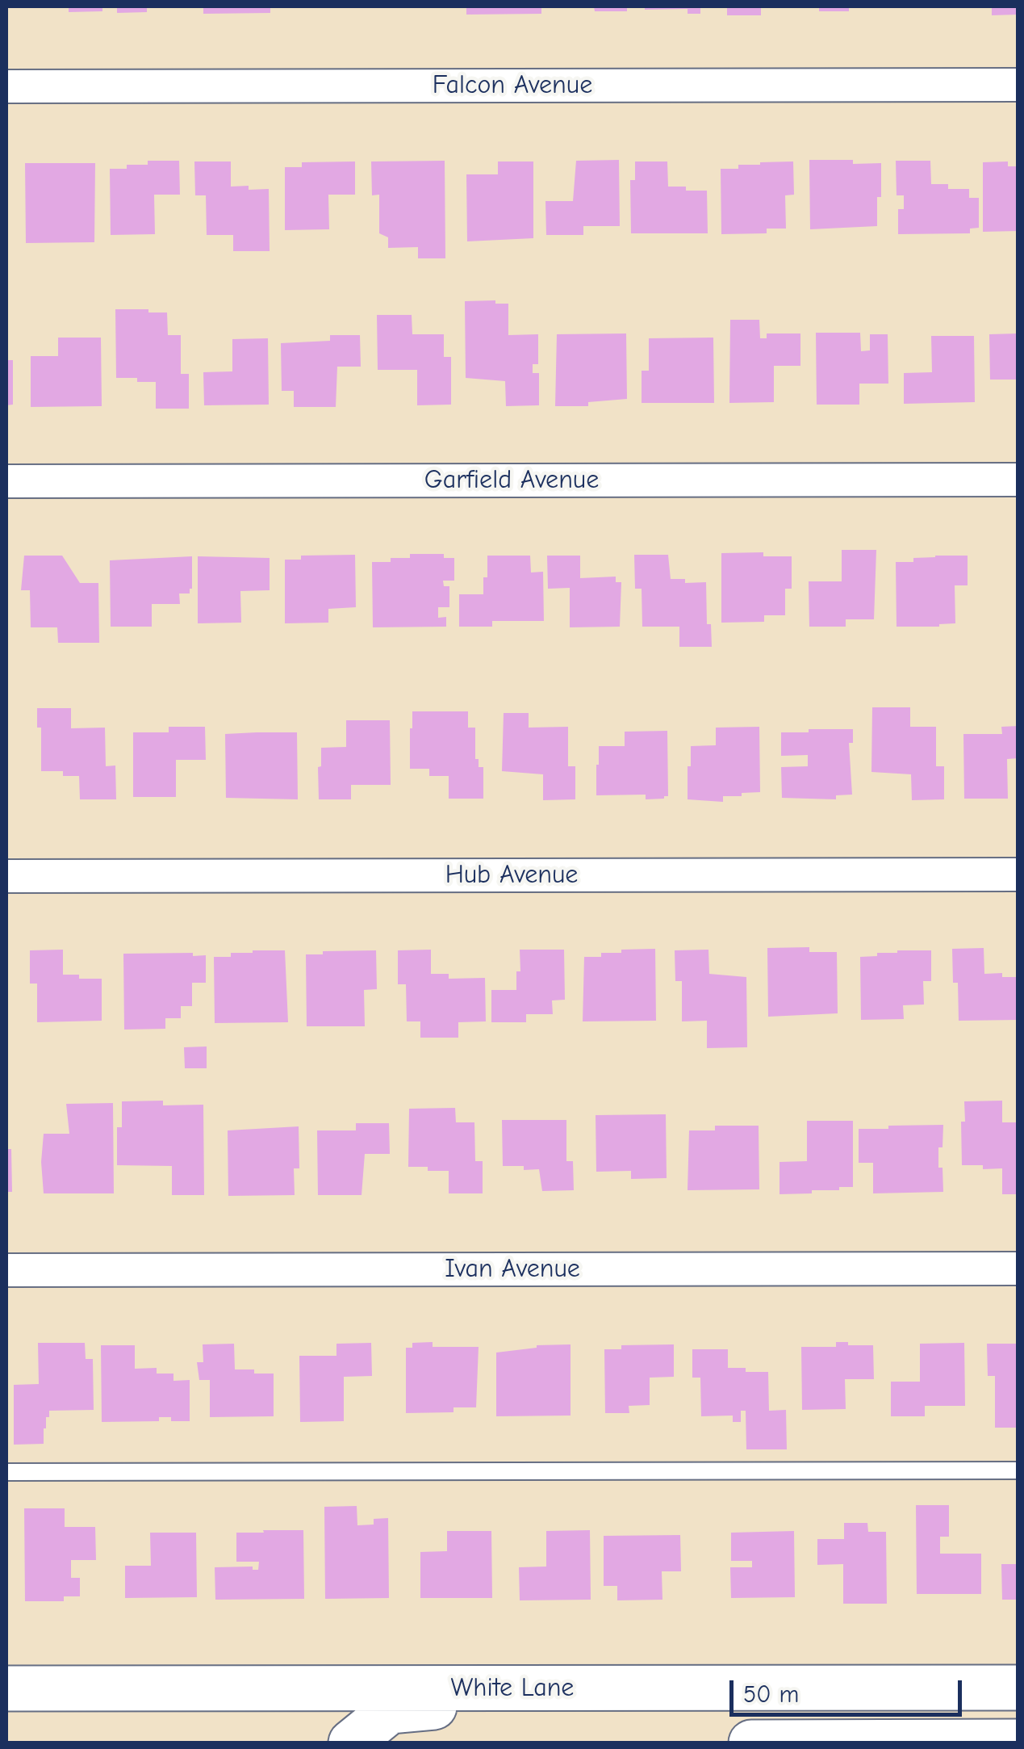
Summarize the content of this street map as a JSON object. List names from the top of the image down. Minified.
{"streets":{"main road":["White Lane"],"street":["Falcon Avenue","Garfield Avenue","Hub Avenue","Ivan Avenue"]},"scale_bar":"50 m"}
